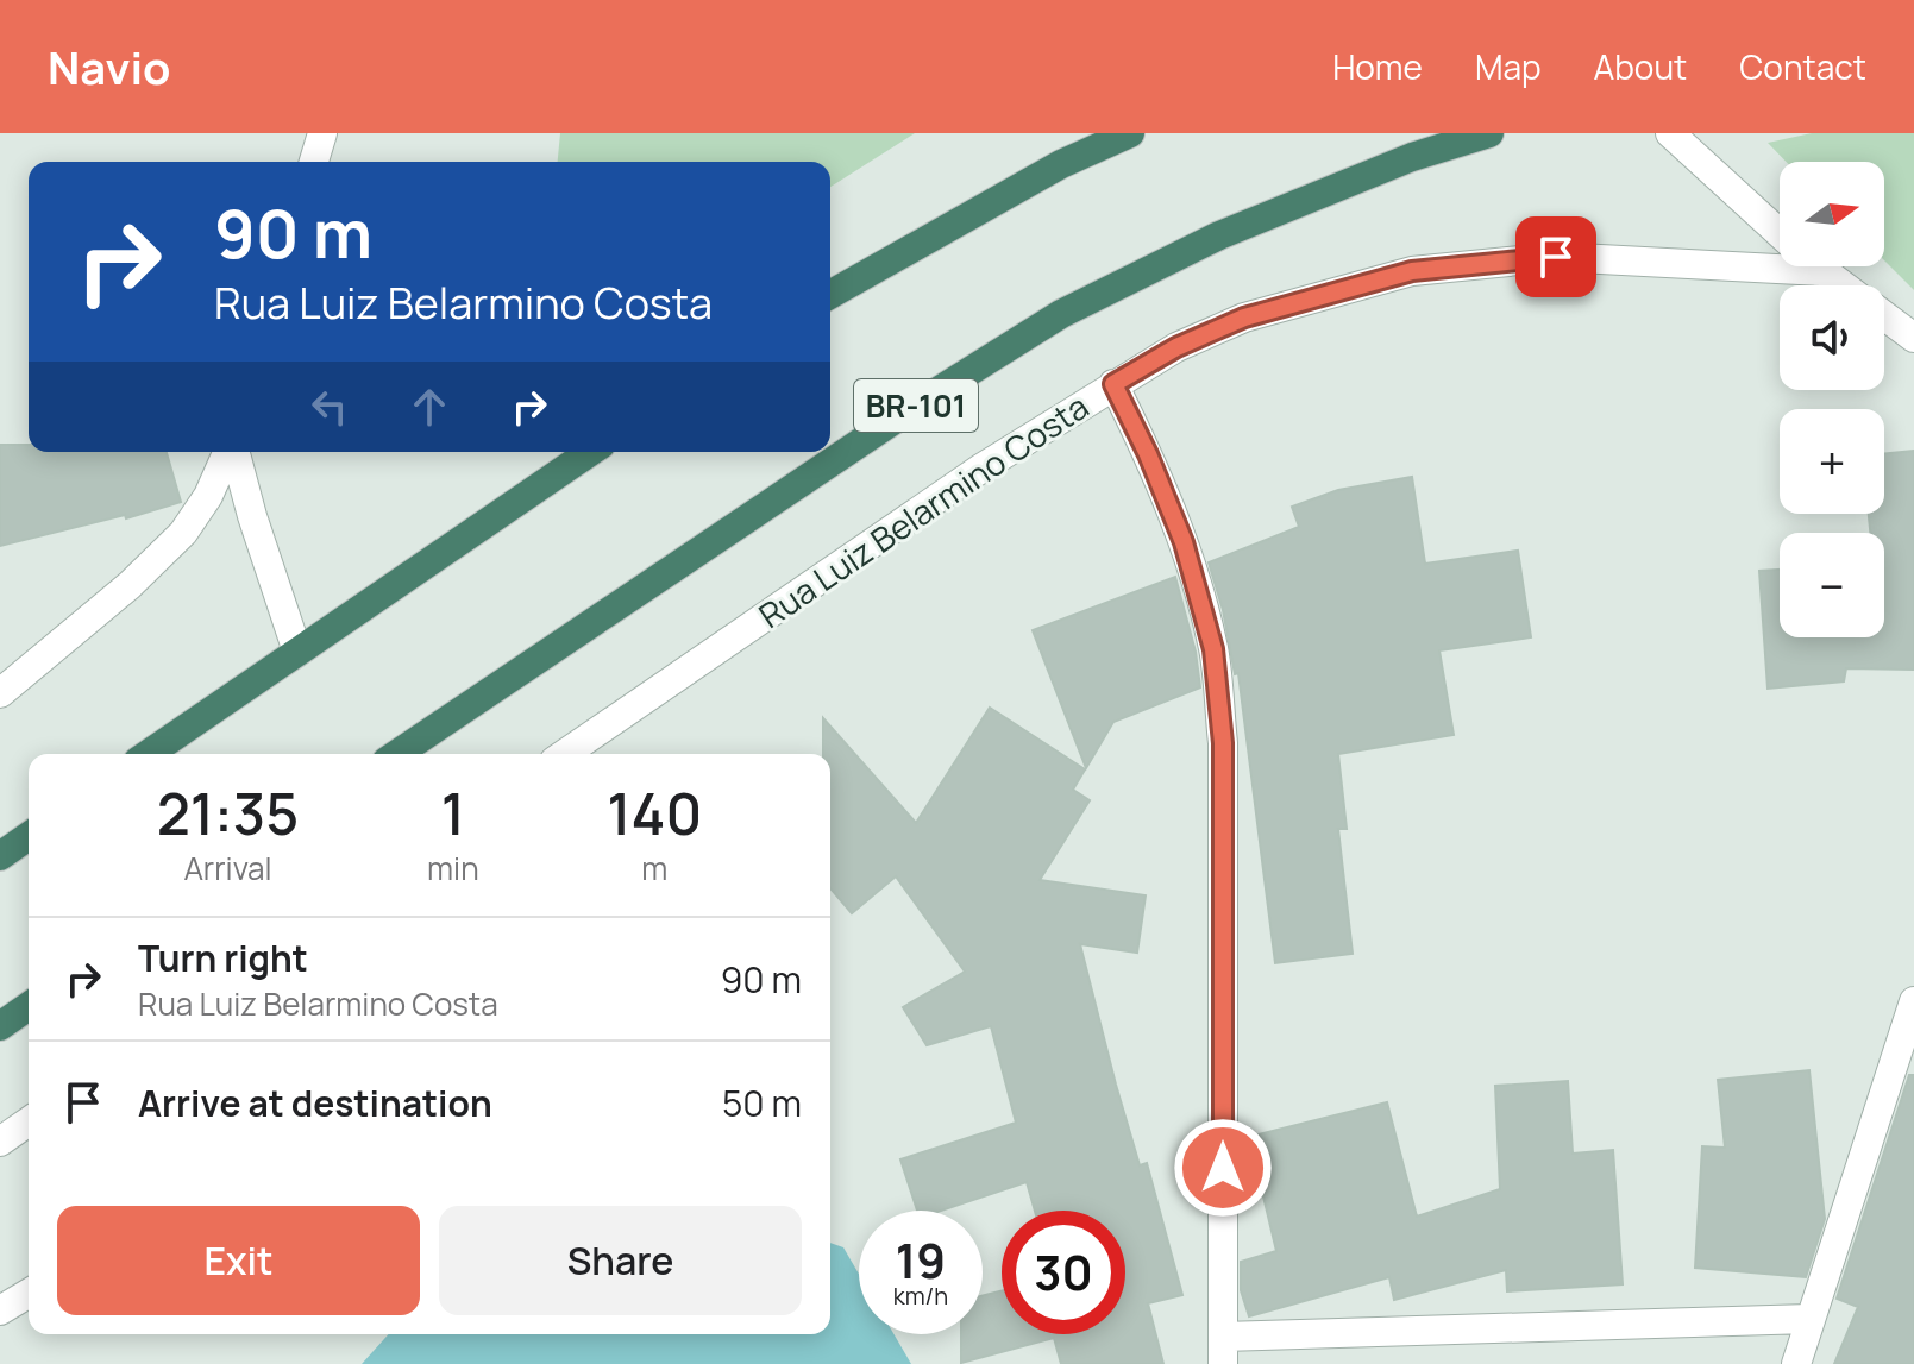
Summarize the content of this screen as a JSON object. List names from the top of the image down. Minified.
{"streets":{"highway":["BR-101"],"street":["Rua Luiz Belarmino Costa"]},"north":"right","page":{"header":"Navio","nav":["Home","Map","About","Contact"],"map_buttons":["+","−"],"turn":["90 m","Rua Luiz Belarmino Costa"],"eta":["21:35","Arrival","1","min","140","m"],"list":[{"name":"Turn right","note":"Rua Luiz Belarmino Costa","value":"90 m"},{"name":"Arrive at destination","value":"50 m"}],"buttons":["Exit","Share"],"speed":"19 km/h","limit":"30"}}
